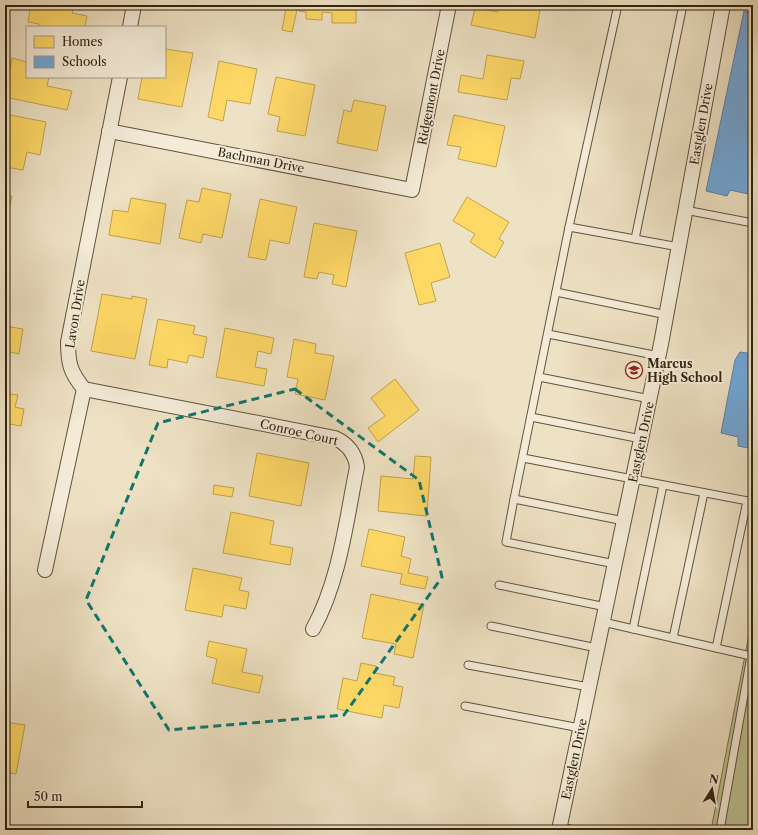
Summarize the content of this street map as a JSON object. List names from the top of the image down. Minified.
{"streets":{"street":["Ridgemont Drive","Eastglen Drive","Bachman Drive","Lavon Drive","Conroe Court"]},"crossings":[["Ridgemont Drive","Bachman Drive"],["Bachman Drive","Lavon Drive"],["Lavon Drive","Conroe Court"]],"places":{"school or university":["Marcus High School"]},"legend":["Homes","Schools"],"scale_bar":"50 m","north":"top"}
